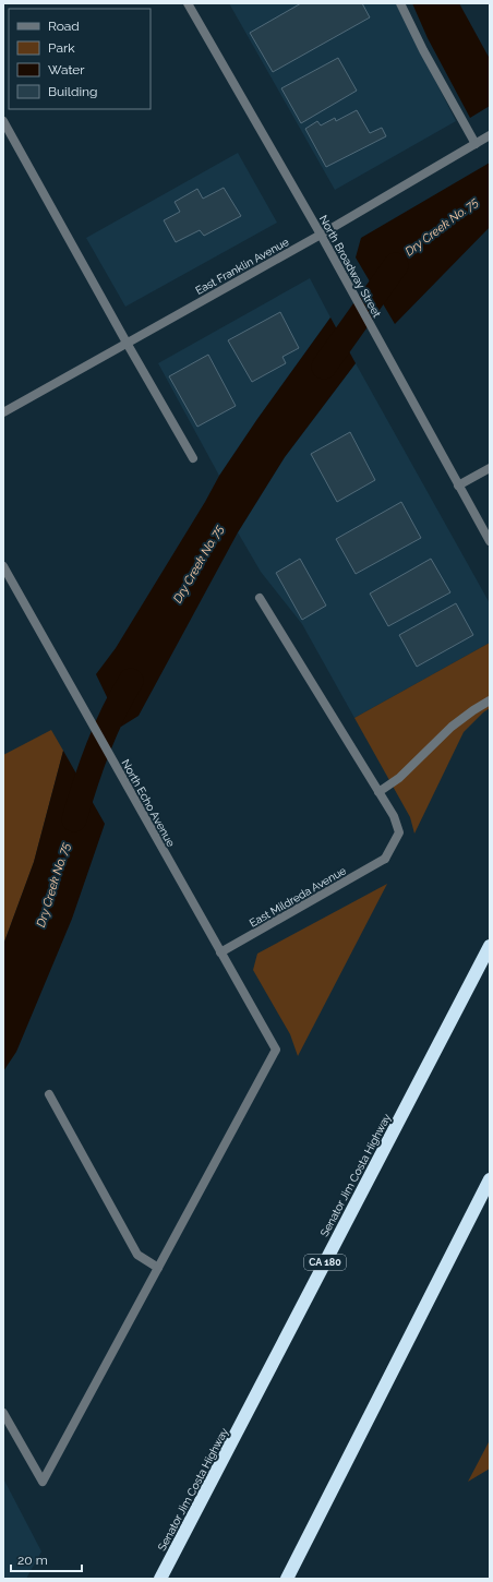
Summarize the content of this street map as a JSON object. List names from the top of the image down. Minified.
{"streets":{"highway":["Senator Jim Costa Highway","CA 180"],"street":["East Franklin Avenue","North Broadway Street","North Echo Avenue","East Mildreda Avenue"]},"crossings":[["East Franklin Avenue","North Broadway Street"],["North Echo Avenue","East Mildreda Avenue"]],"water":["Dry Creek No. 75"],"legend":["Road","Park","Water","Building"],"scale_bar":"20 m"}
